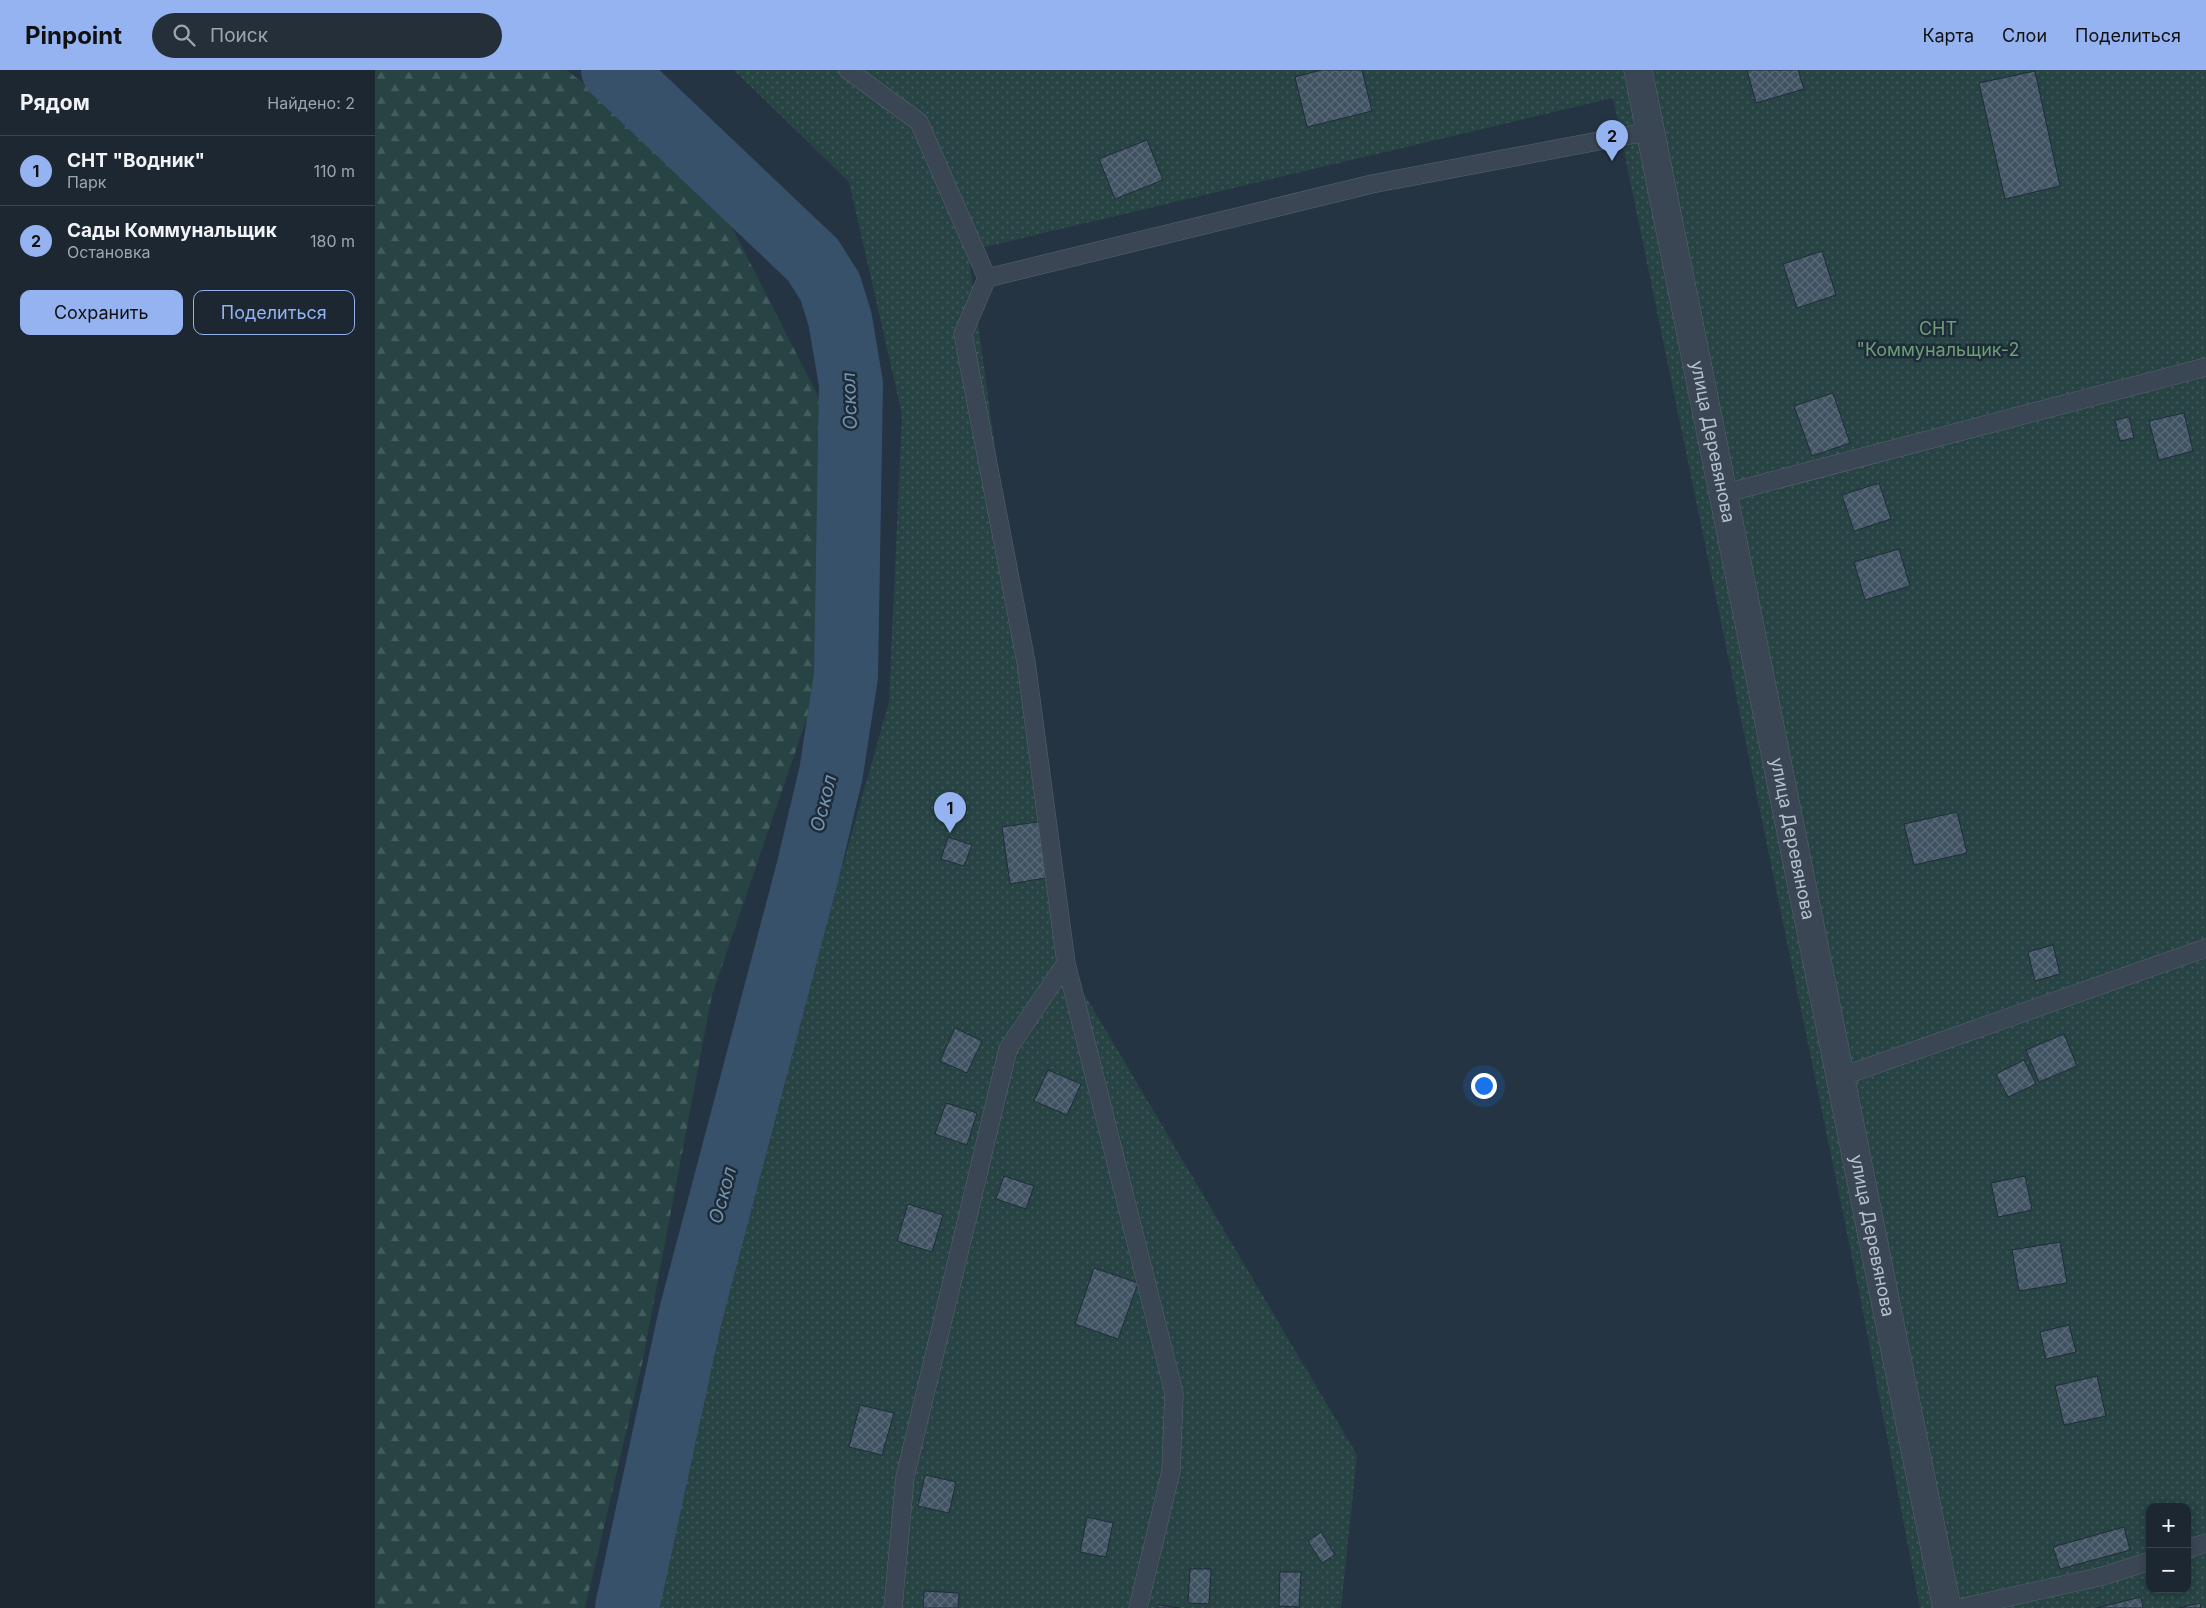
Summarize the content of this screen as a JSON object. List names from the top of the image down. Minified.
{"streets":{"street":["улица Деревянова"]},"water":["Оскол"],"parks":["СНТ \"Коммунальщик-2"],"page":{"header":"Pinpoint","search":"Поиск","nav":["Карта","Слои","Поделиться"],"heading":["Рядом","Найдено: 2"],"pins":["2","1"],"list":[{"mark":"1","name":"СНТ \"Водник\"","note":"Парк","value":"110 m"},{"mark":"2","name":"Сады Коммунальщик","note":"Остановка","value":"180 m"}],"buttons":["Сохранить","Поделиться"],"map_buttons":["+","−"]}}
